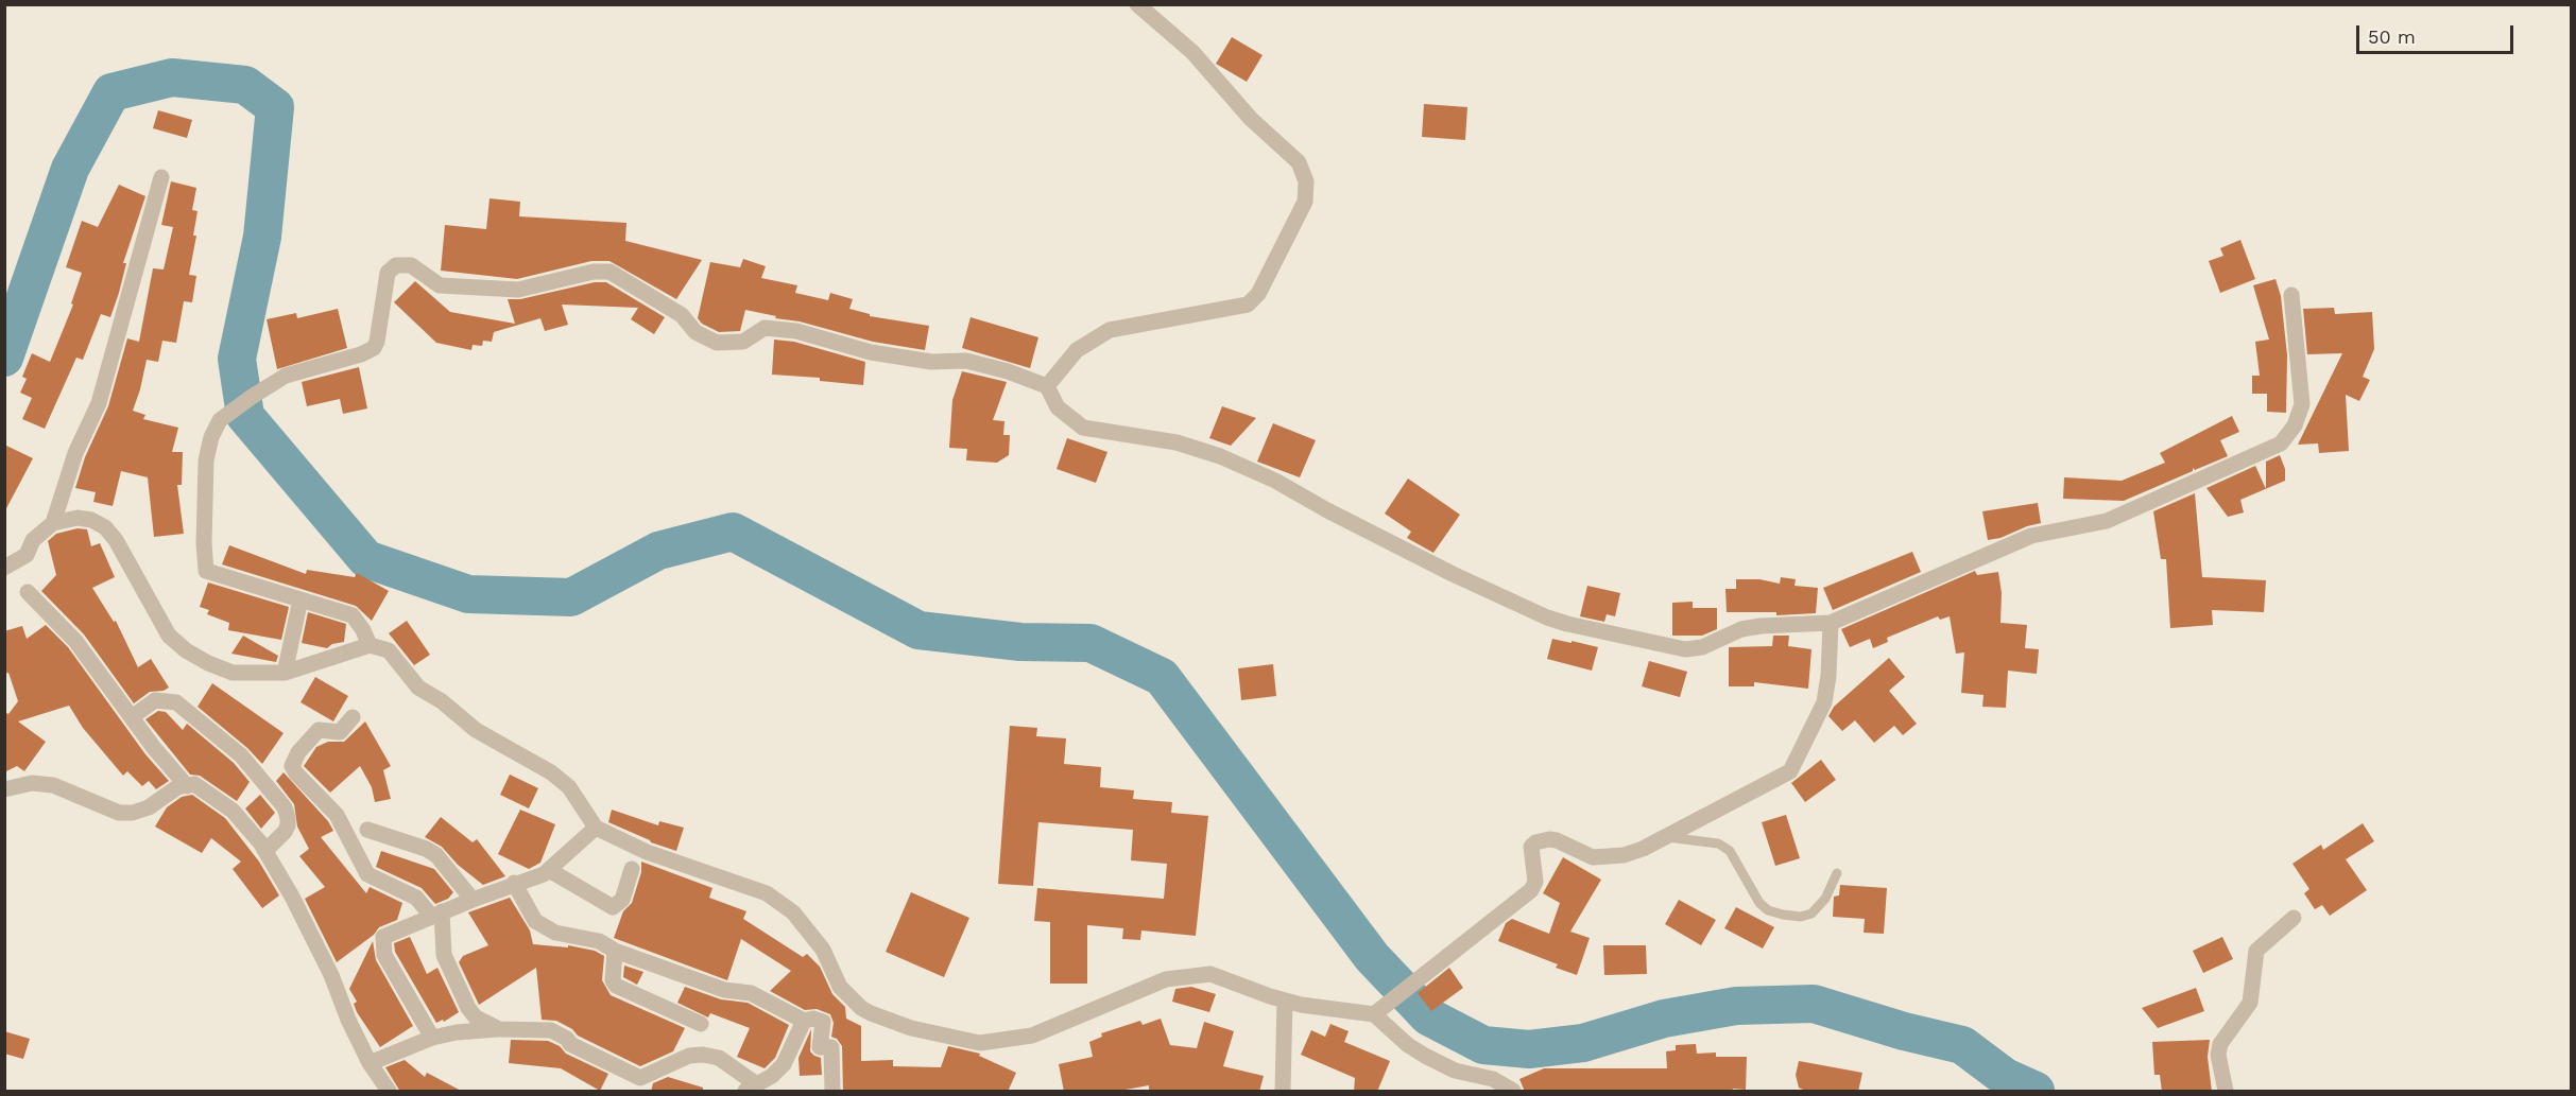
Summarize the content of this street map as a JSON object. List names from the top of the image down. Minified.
{"scale_bar":"50 m"}
